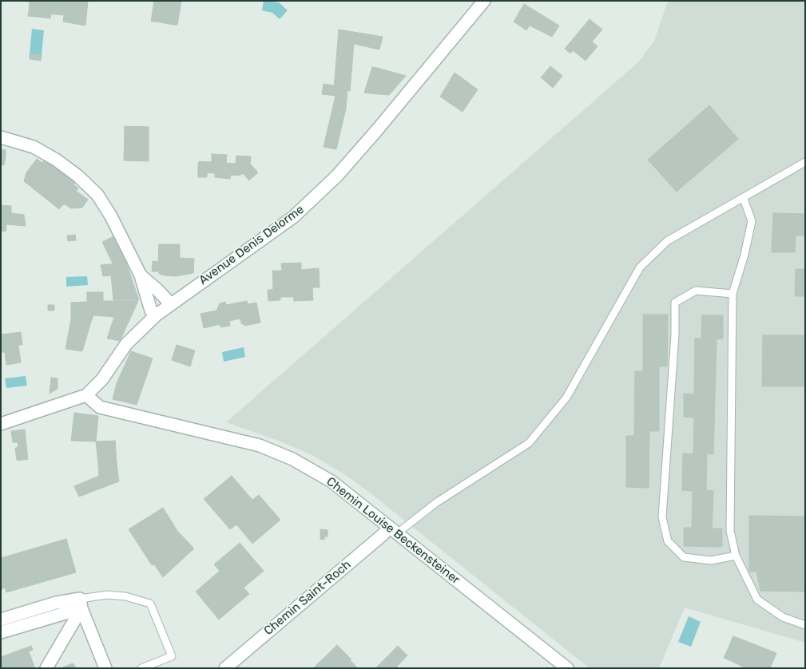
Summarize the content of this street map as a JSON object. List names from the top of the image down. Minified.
{"streets":{"street":["Avenue Denis Delorme","Chemin Louise Beckensteiner","Chemin Saint-Roch"]},"crossings":[["Avenue Denis Delorme","Chemin Louise Beckensteiner"],["Chemin Louise Beckensteiner","Chemin Saint-Roch"]]}
